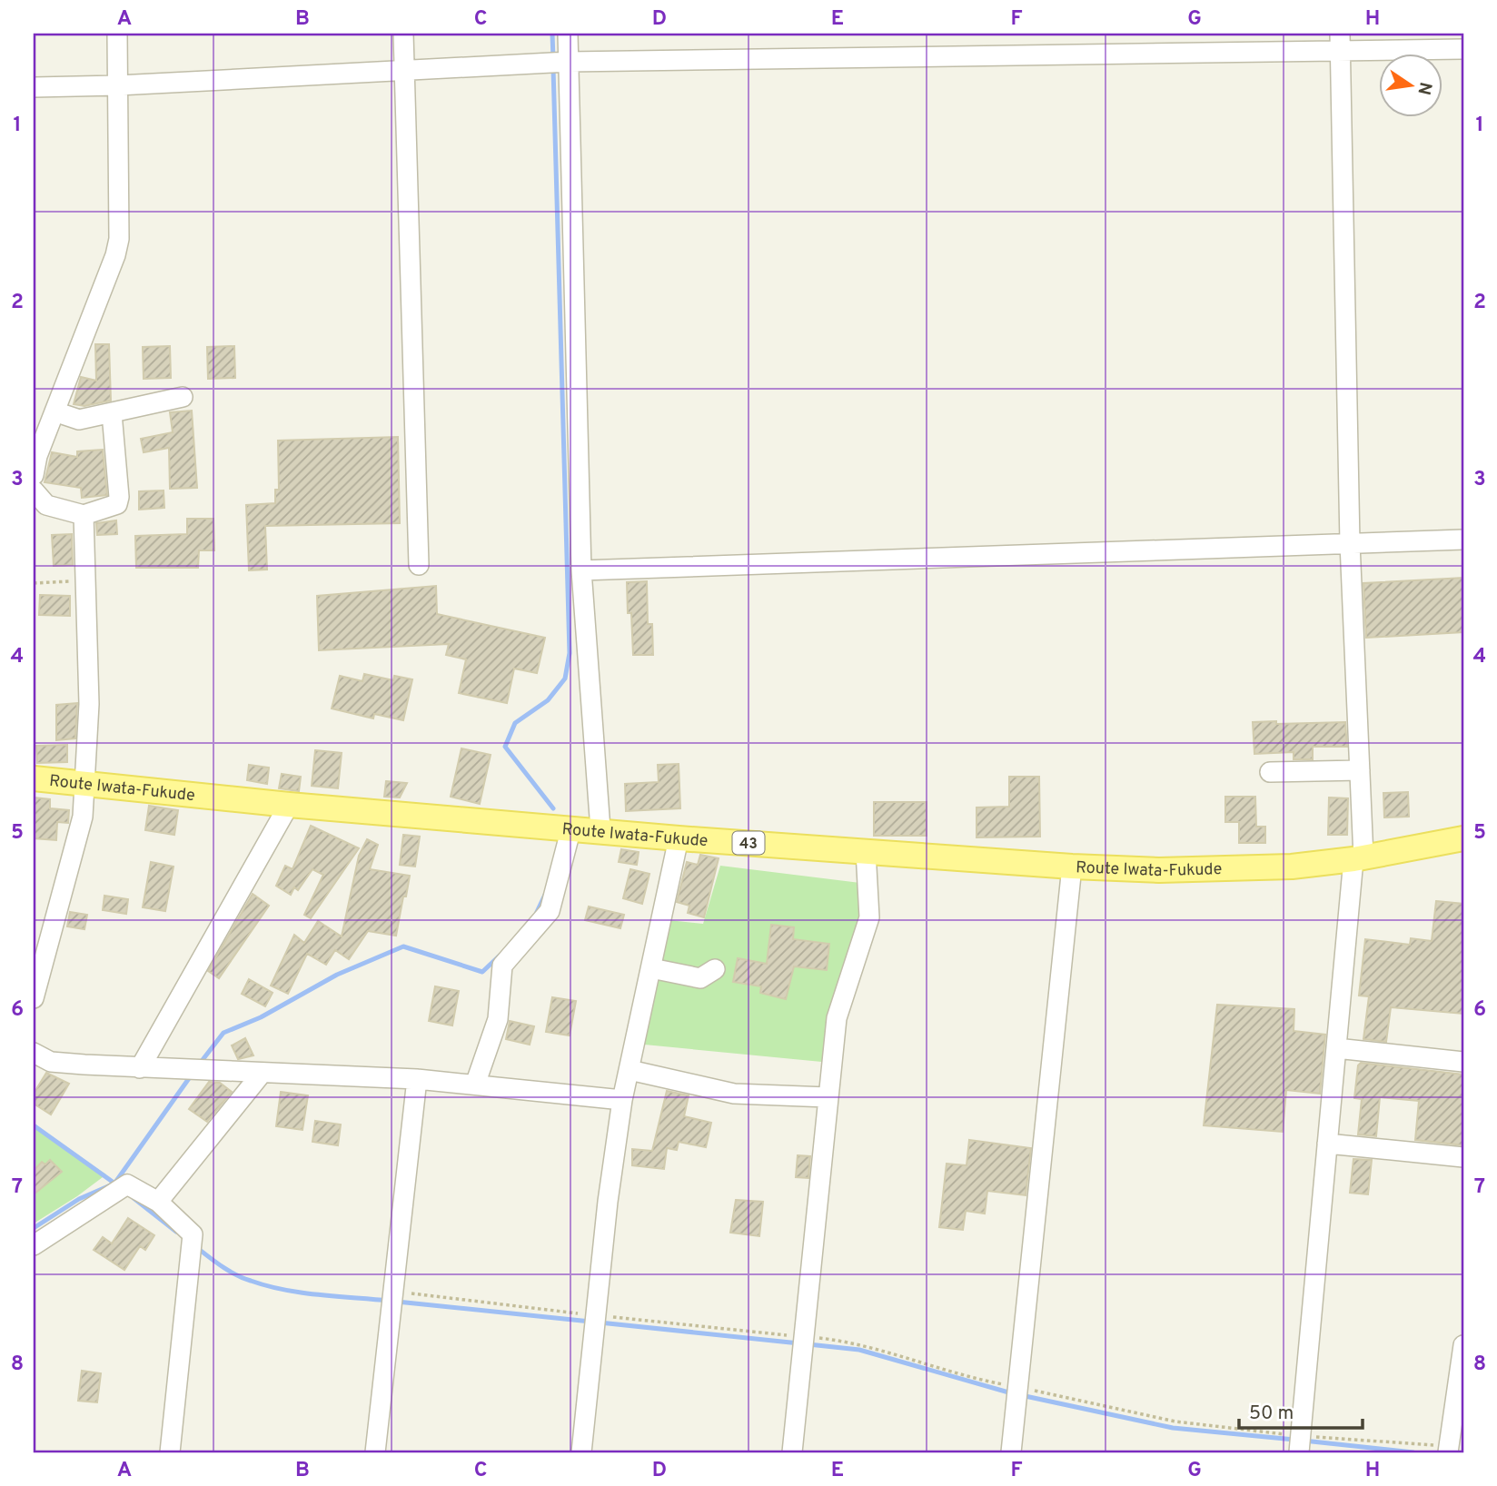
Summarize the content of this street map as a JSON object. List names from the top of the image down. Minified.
{"streets":{"main road":["Route Iwata-Fukude","43"]},"scale_bar":"50 m","north":"right","grid":{"columns":["A","B","C","D","E","F","G","H"],"rows":["1","2","3","4","5","6","7","8"]}}
